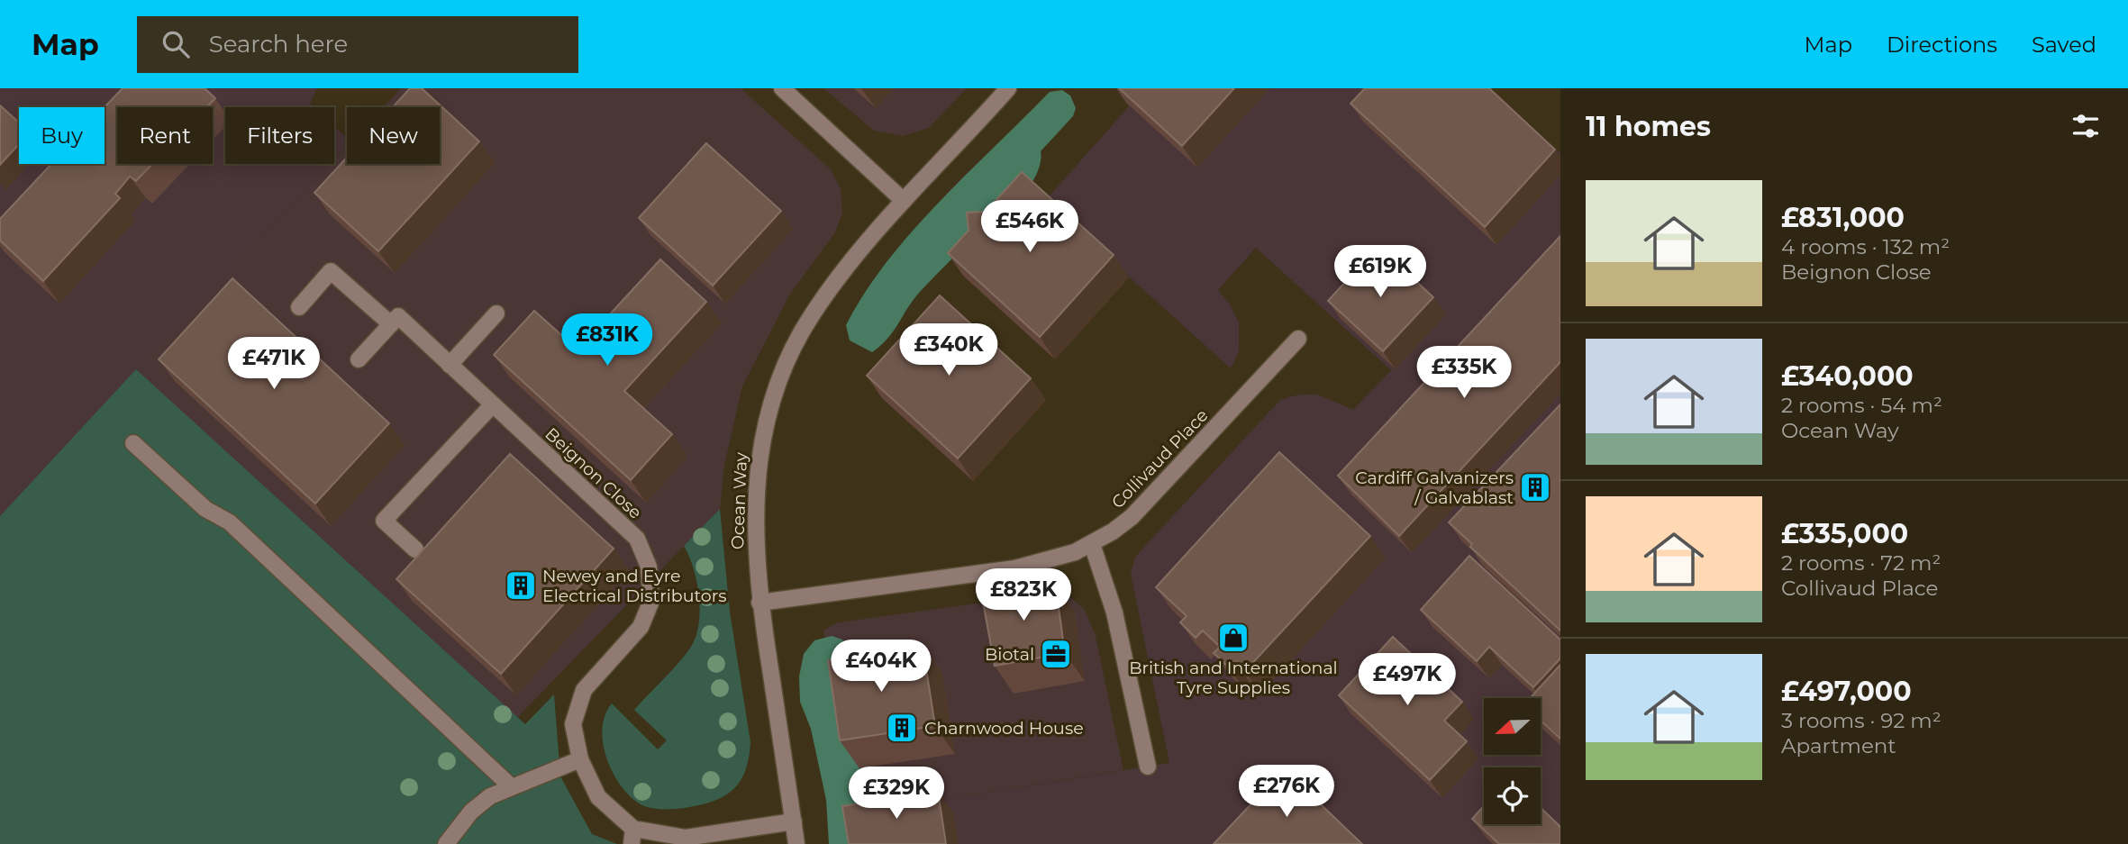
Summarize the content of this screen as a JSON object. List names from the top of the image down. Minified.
{"streets":{"street":["Collivaud Place","Beignon Close","Ocean Way"]},"crossings":[["Collivaud Place","Ocean Way"],["Beignon Close","Ocean Way"]],"places":{"building":["Cardiff Galvanizers / Galvablast","Newey and Eyre Electrical Distributors","Charnwood House"],"shop":["British and International Tyre Supplies"],"office":["Biotal"]},"north":"left","page":{"header":"Map","search":"Search here","nav":["Map","Directions","Saved"],"heading":"11 homes","chip":["Buy","Rent","Filters","New"],"list":[{"name":"£831,000","note":"4 rooms · 132 m² · Beignon Close"},{"name":"£340,000","note":"2 rooms · 54 m² · Ocean Way"},{"name":"£335,000","note":"2 rooms · 72 m² · Collivaud Place"},{"name":"£497,000","note":"3 rooms · 92 m² · Apartment"}],"price":["£546K","£619K","£831K","£340K","£471K","£335K","£823K","£404K","£497K","£276K","£329K"]}}
